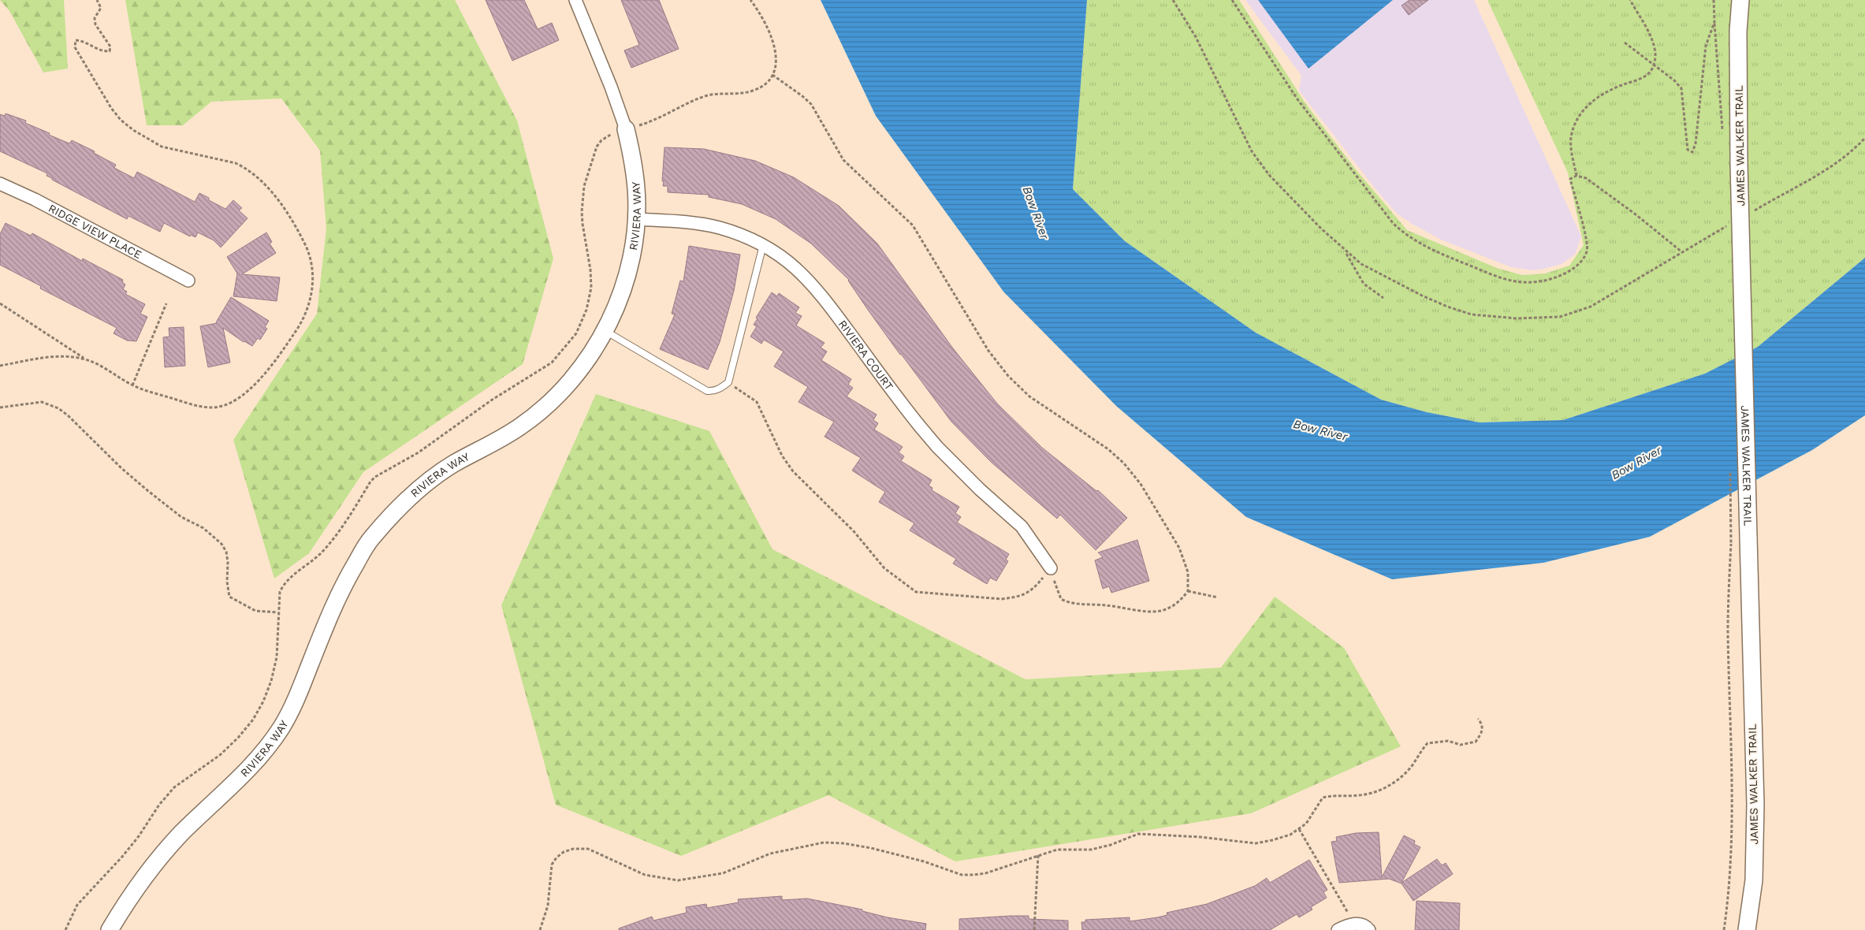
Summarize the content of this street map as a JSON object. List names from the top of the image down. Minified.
{"streets":{"street":["JAMES WALKER TRAIL","RIVIERA WAY","RIDGE VIEW PLACE","RIVIERA COURT"]},"crossings":[["RIVIERA WAY","RIVIERA COURT"]],"water":["Bow River"]}
